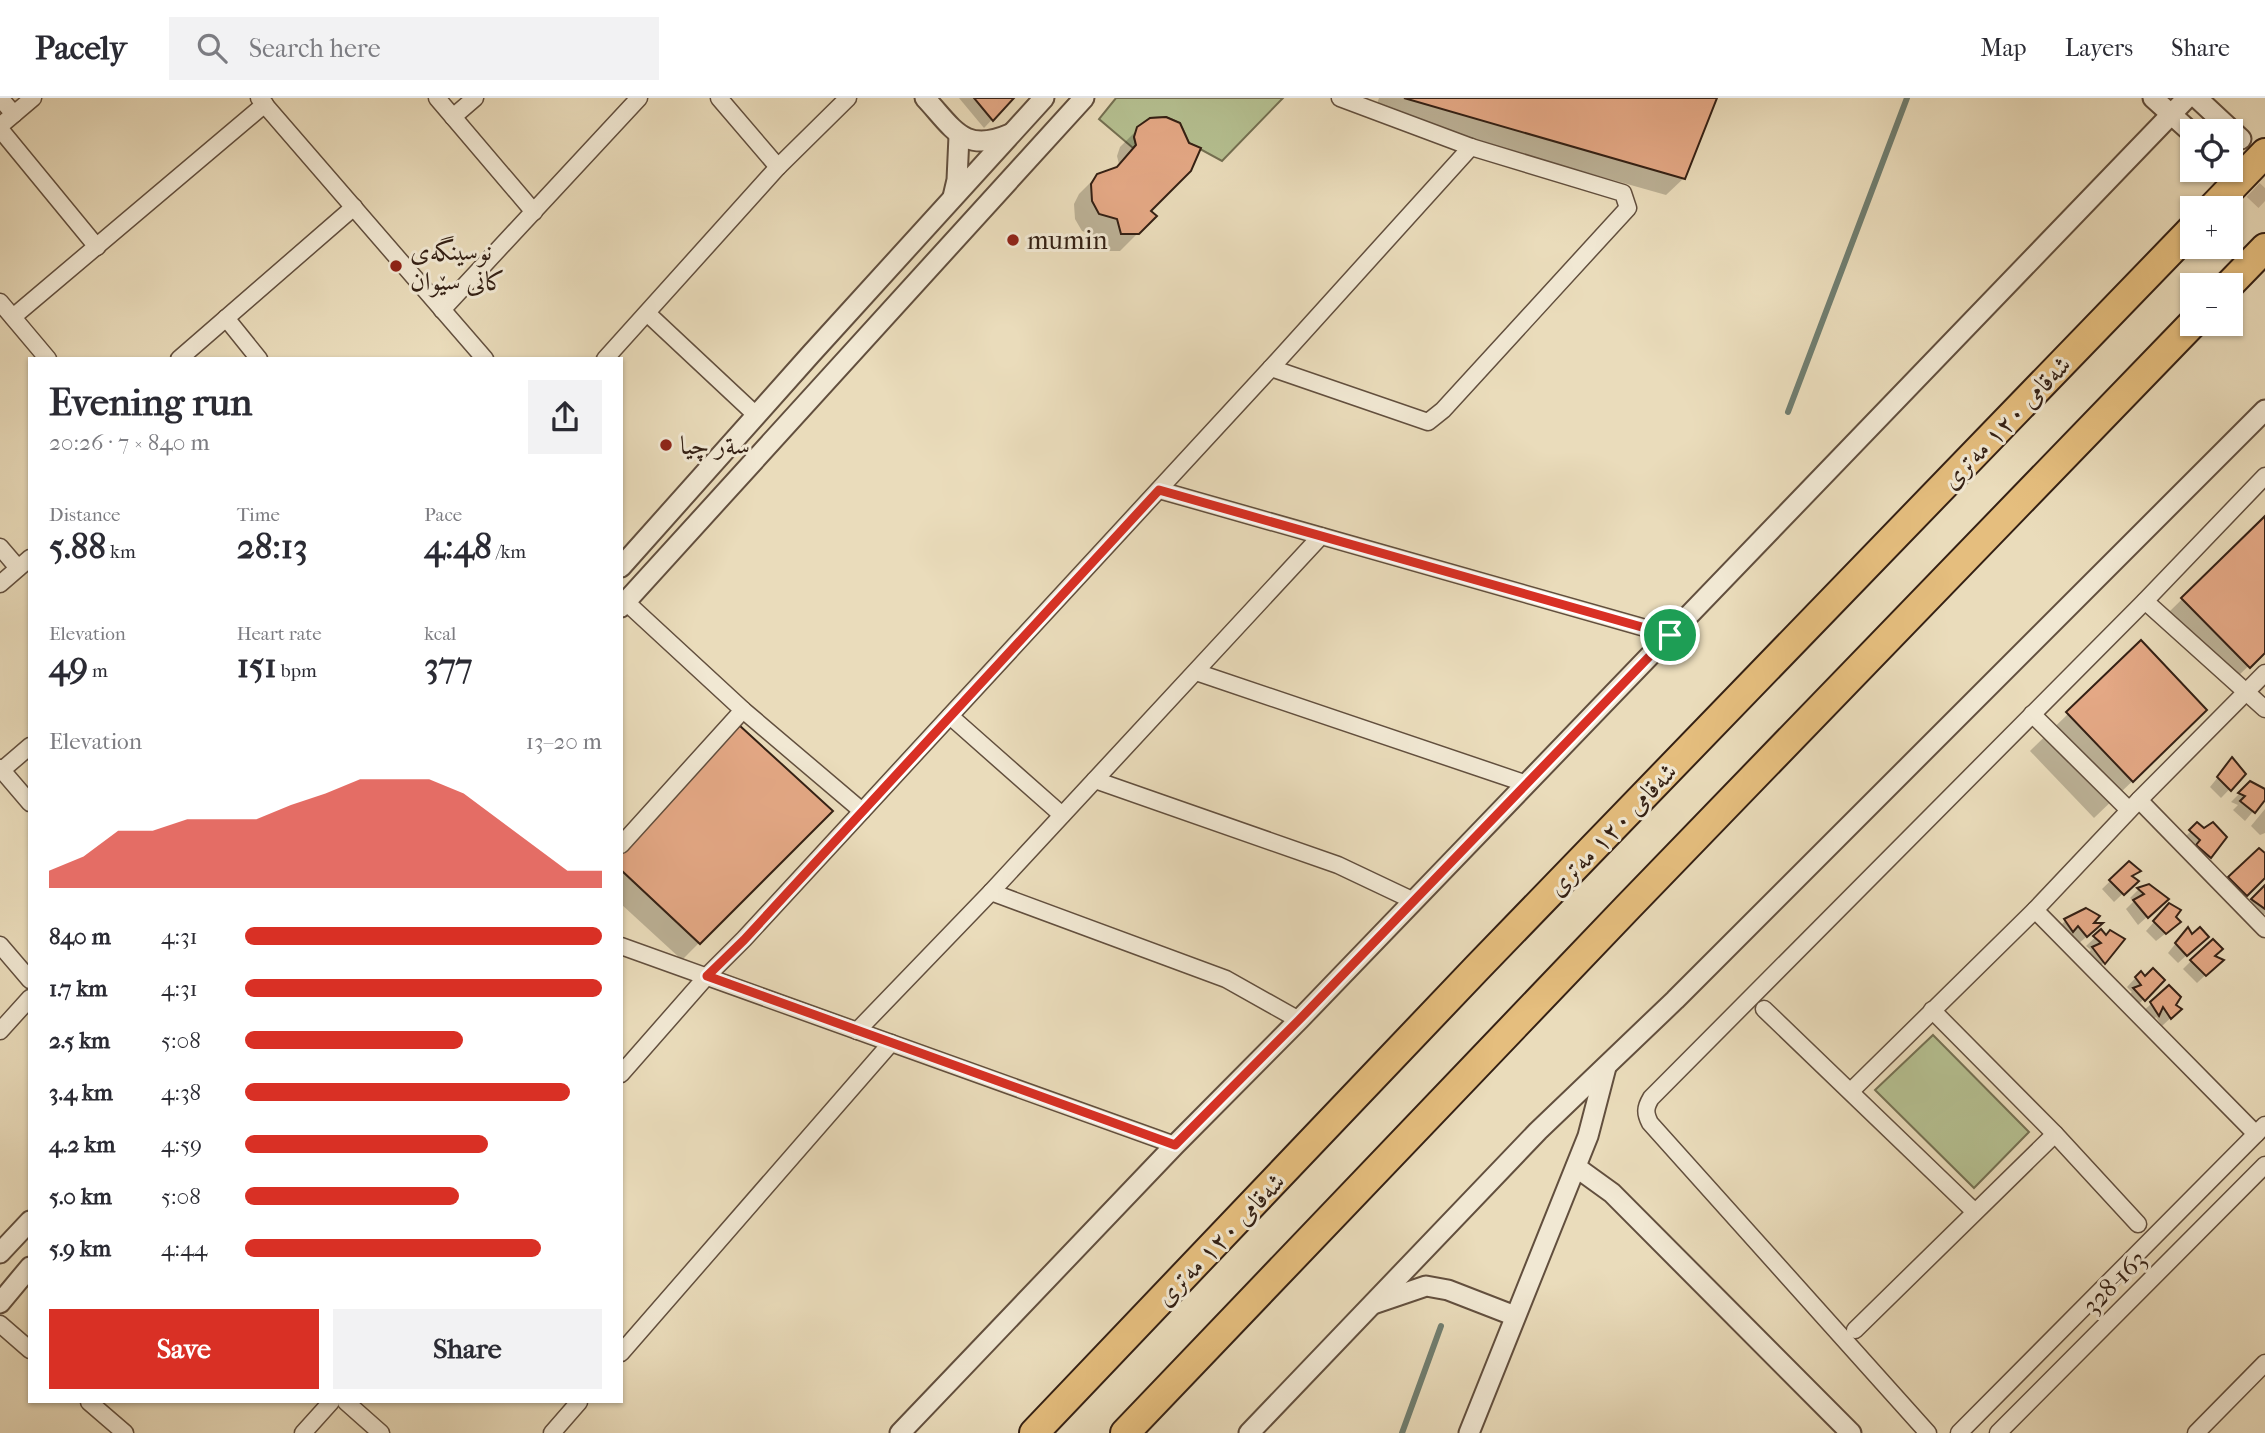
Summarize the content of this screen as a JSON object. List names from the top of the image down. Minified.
{"streets":{"highway":["شەقامی ١٢٠ مەتری"],"street":["328-163"]},"places":["mumin","نوسینگەی کانی سێوان","سةر چيا"],"page":{"header":"Pacely","search":"Search here","nav":["Map","Layers","Share"],"map_buttons":["+","−"],"heading":["Evening run","20:26 · 7 × 840 m"],"stats":[["Distance","5.88 km"],["Time","28:13"],["Pace","4:48 /km"],["Elevation","49 m"],["Heart rate","151 bpm"],["kcal","377"]],"chart":["Elevation","13–20 m"],"list":[{"name":"840 m","note":"4:31"},{"name":"1.7 km","note":"4:31"},{"name":"2.5 km","note":"5:08"},{"name":"3.4 km","note":"4:38"},{"name":"4.2 km","note":"4:59"},{"name":"5.0 km","note":"5:08"},{"name":"5.9 km","note":"4:44"}],"buttons":["Save","Share"]}}
